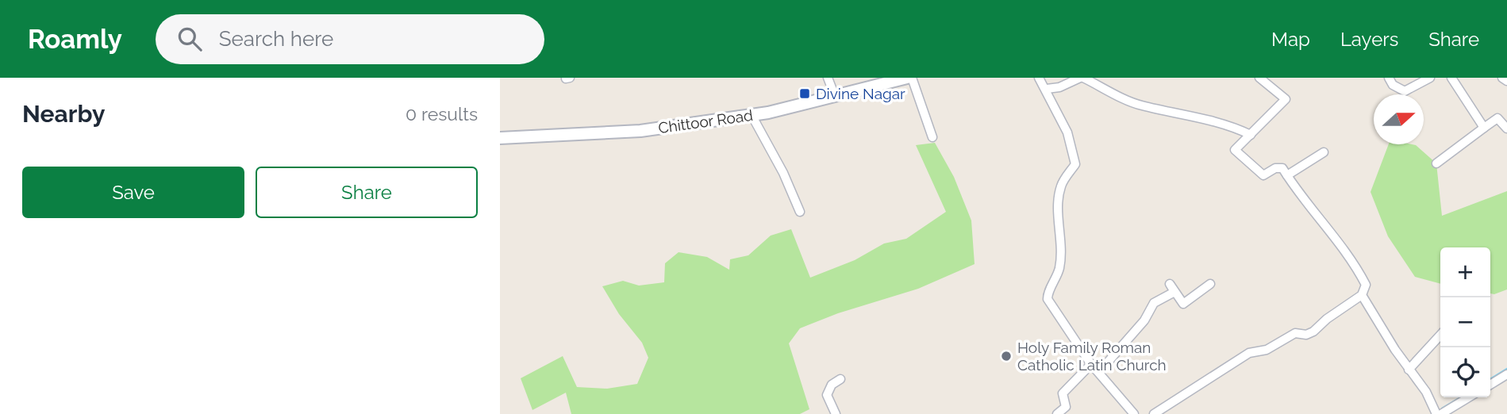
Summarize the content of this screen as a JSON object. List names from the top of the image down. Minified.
{"streets":{"main road":["Chittoor Road"]},"places":{"transit":["Divine Nagar"],"other":["Holy Family Roman Catholic Latin Church"]},"north":"right","page":{"header":"Roamly","search":"Search here","nav":["Map","Layers","Share"],"heading":["Nearby","0 results"],"buttons":["Save","Share"],"map_buttons":["+","−"]}}
